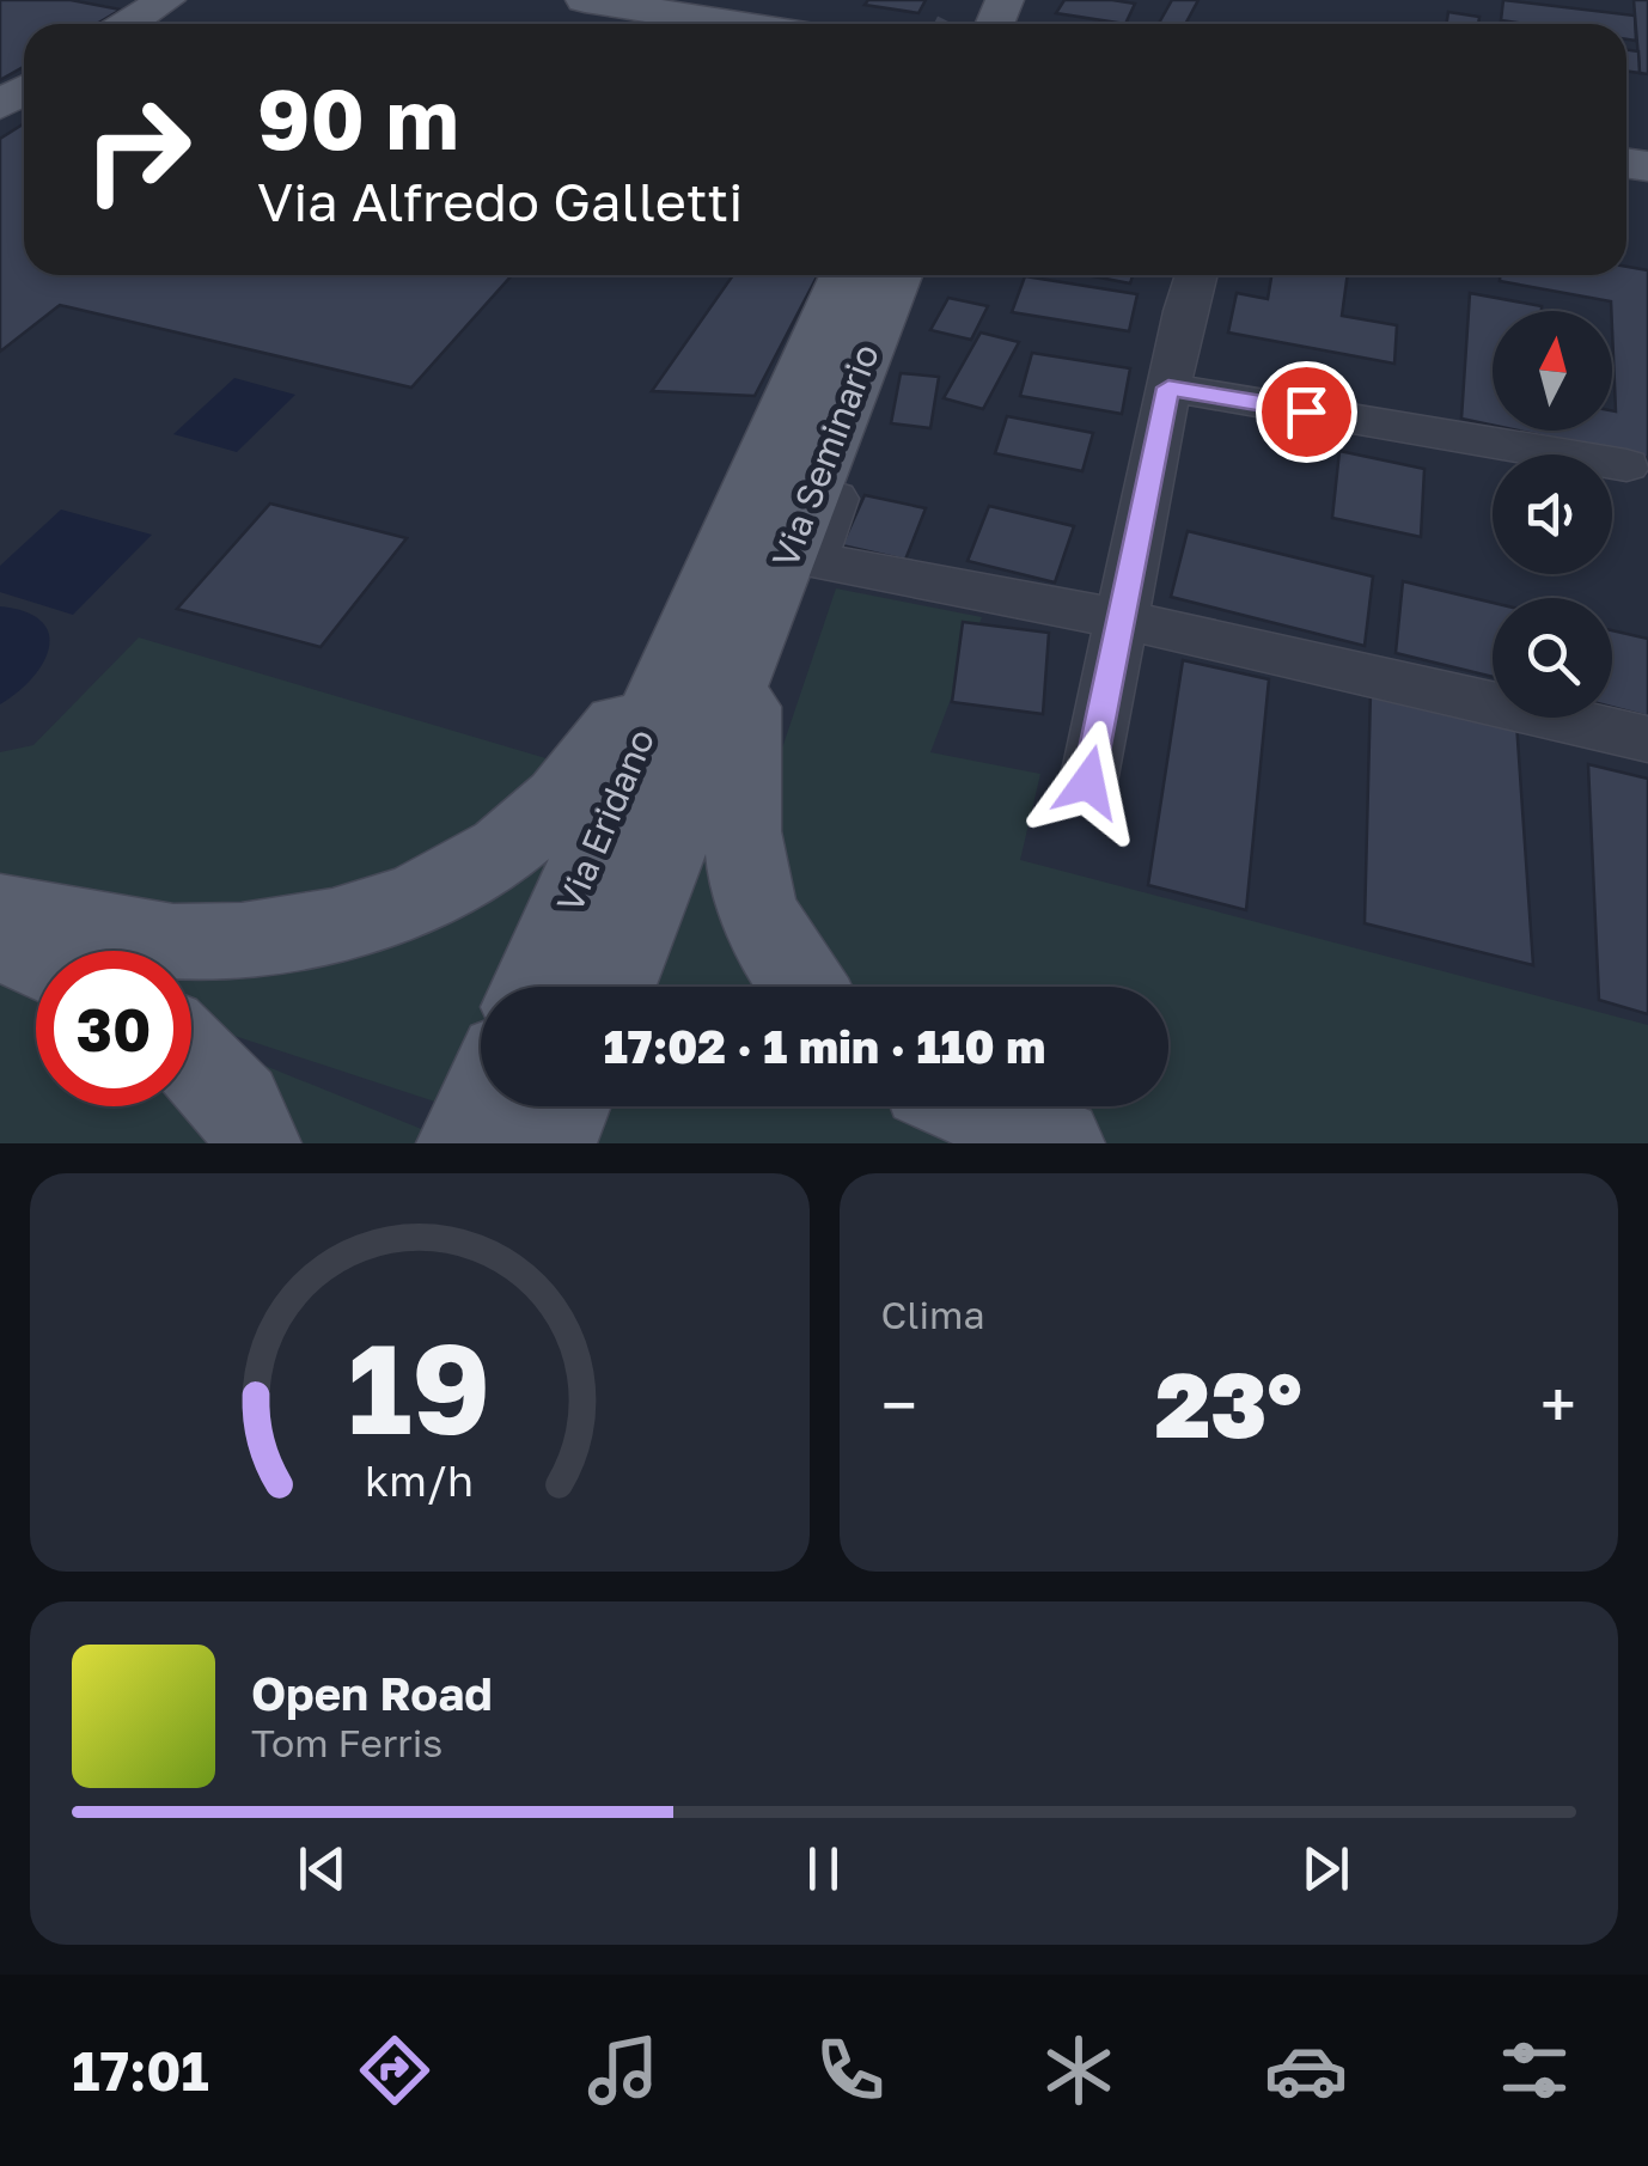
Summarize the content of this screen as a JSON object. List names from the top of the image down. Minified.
{"streets":{"main road":["Via Seminario","Via Eridano"]},"crossings":[["Via Seminario","Via Eridano"]],"north":"top","page":{"turn":["90 m","Via Alfredo Galletti"],"limit":"30","trip":"17:02 · 1 min · 110 m","tile":"Clima","heat":["−","23°","+"],"song":["Open Road","Tom Ferris"],"tabs":"17:01","gauge":["19","km/h"]}}
